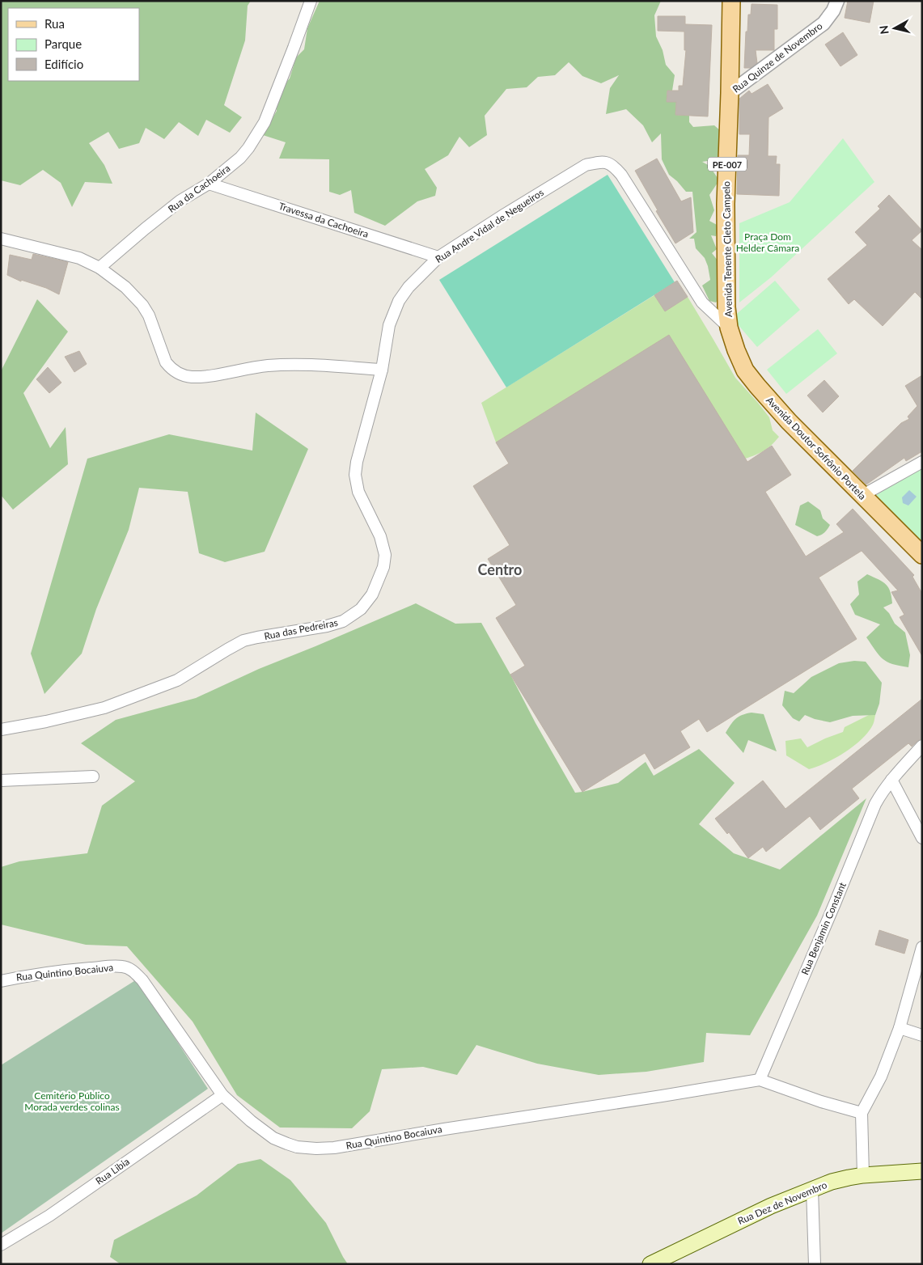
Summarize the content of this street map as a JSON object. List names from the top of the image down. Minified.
{"streets":{"main road":["PE-007","Avenida Tenente Cleto Campelo","Avenida Doutor Sofrônio Portela","Rua Dez de Novembro"],"street":["Rua Quinze de Novembro","Rua da Cachoeira","Travessa da Cachoeira","Rua Andre Vidal de Negueiros","Rua das Pedreiras","Rua Benjamin Constant","Rua Quintino Bocaiuva","Rua Libia"]},"crossings":[["Rua Quinze de Novembro","Avenida Tenente Cleto Campelo"],["Rua da Cachoeira","Travessa da Cachoeira"],["Travessa da Cachoeira","Rua Andre Vidal de Negueiros"],["Rua Andre Vidal de Negueiros","Avenida Tenente Cleto Campelo"],["Rua Andre Vidal de Negueiros","Avenida Doutor Sofrônio Portela"],["Rua Andre Vidal de Negueiros","Rua das Pedreiras"],["Avenida Tenente Cleto Campelo","Avenida Doutor Sofrônio Portela"],["Rua Benjamin Constant","Rua Quintino Bocaiuva"],["Rua Quintino Bocaiuva","Rua Libia"]],"districts":["Centro"],"parks":["Praça Dom Helder Câmara","Cemitério Público Morada verdes colinas"],"legend":["Rua","Parque","Edifício"],"north":"left"}
